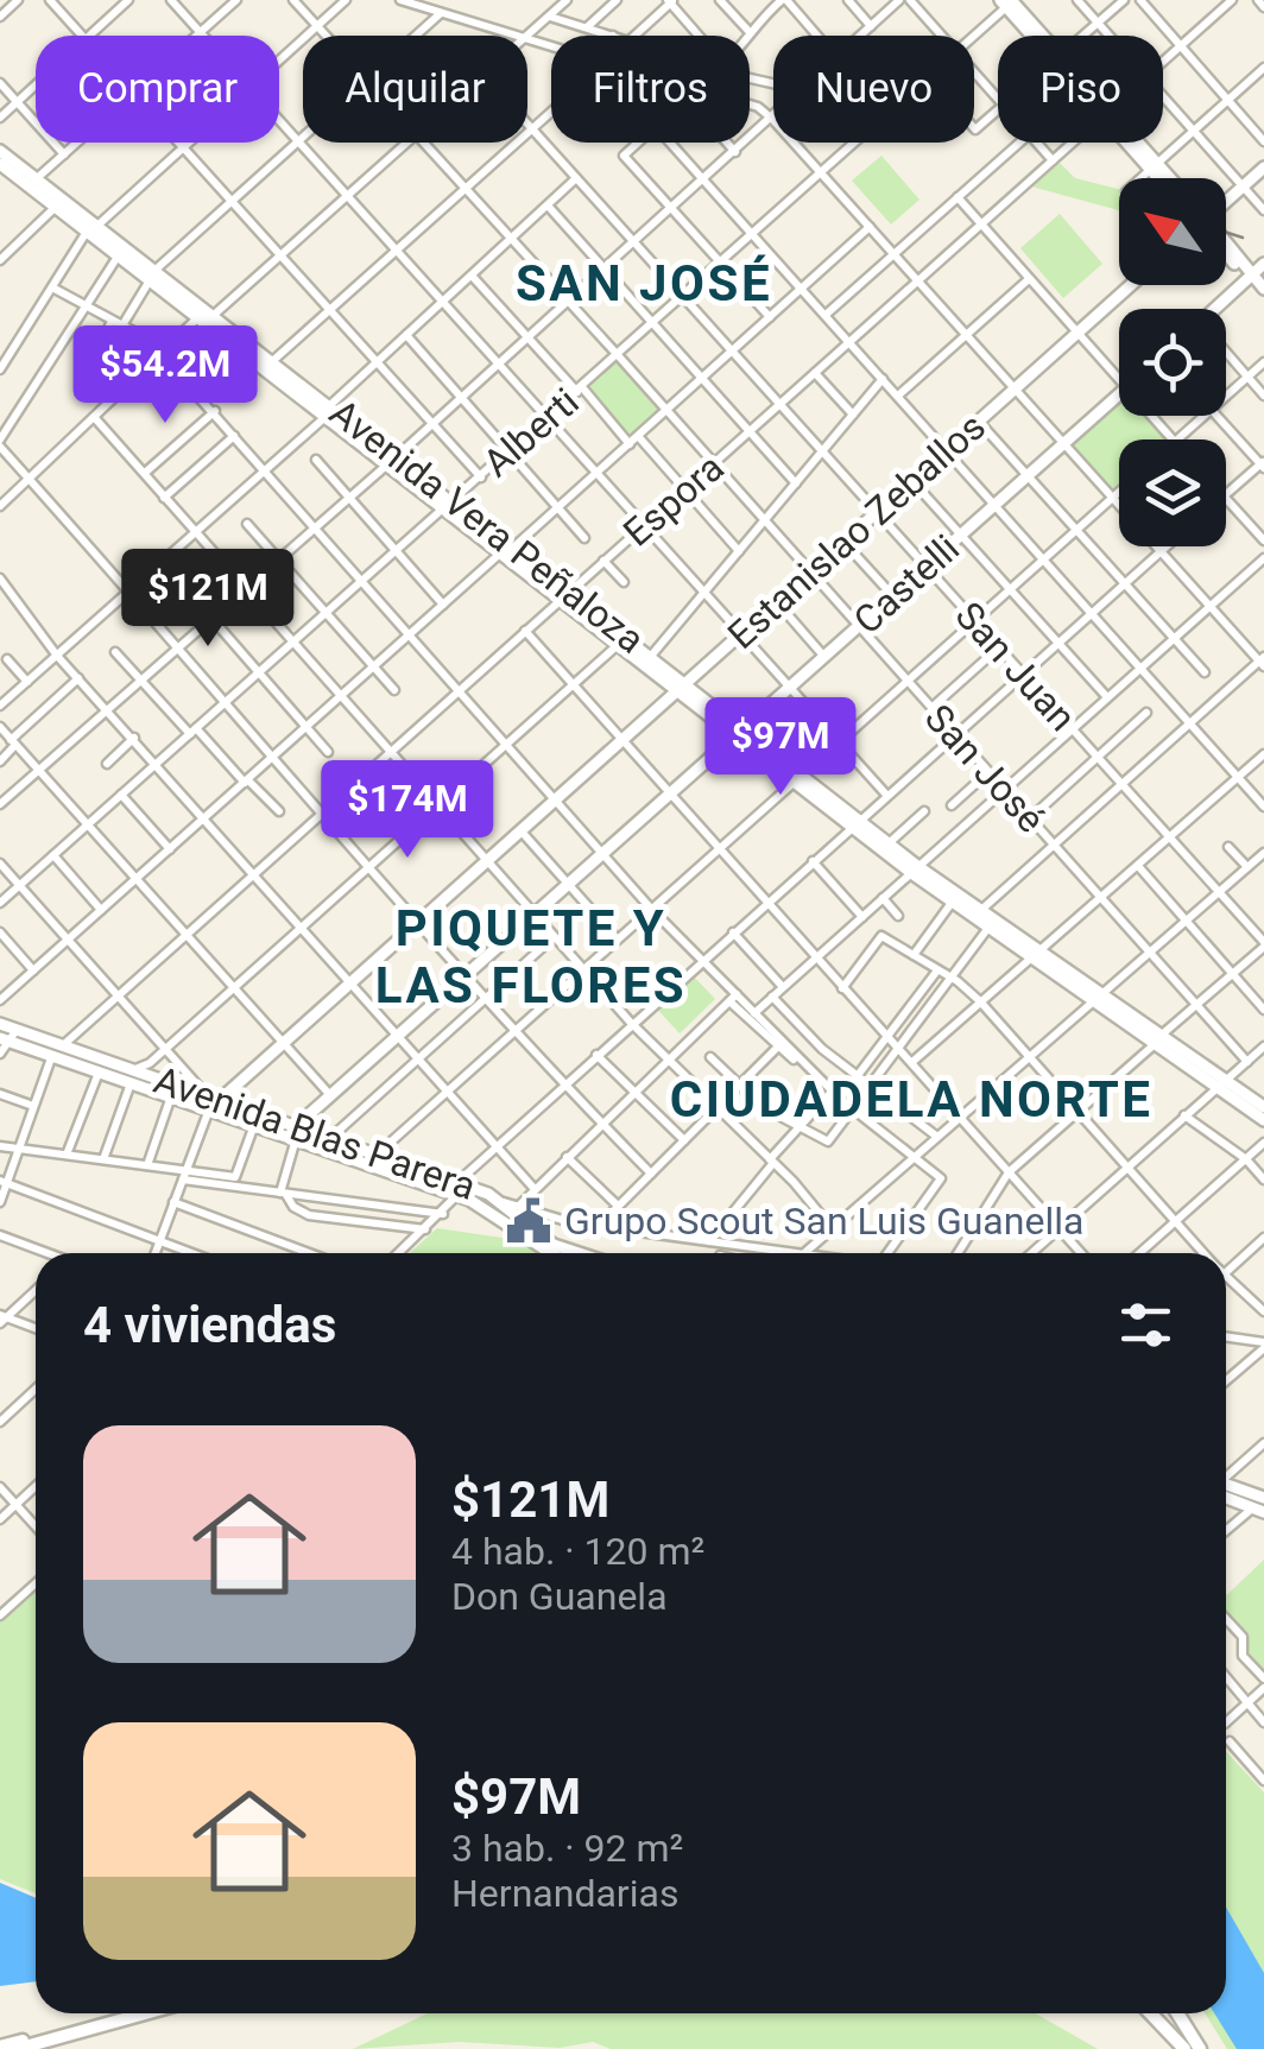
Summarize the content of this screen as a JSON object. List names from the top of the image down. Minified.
{"streets":{"main road":["Avenida Vera Peñaloza","Estanislao Zeballos","Castelli","Avenida Blas Parera"],"street":["Alberti","Espora","San Juan","San José"]},"crossings":[["Alberti","Avenida Vera Peñaloza"],["Alberti","San Juan"],["Alberti","San José"],["Espora","Avenida Vera Peñaloza"],["Espora","San Juan"],["Espora","San José"],["Espora","Avenida Blas Parera"],["Avenida Vera Peñaloza","Estanislao Zeballos"],["Avenida Vera Peñaloza","Castelli"],["Estanislao Zeballos","San Juan"],["Estanislao Zeballos","San José"],["Estanislao Zeballos","Avenida Blas Parera"],["Castelli","San Juan"],["Castelli","San José"],["Castelli","Avenida Blas Parera"]],"districts":["SAN JOSÉ","PIQUETE Y LAS FLORES","CIUDADELA NORTE"],"places":{"public building":["Grupo Scout San Luis Guanella"]},"north":"top left","page":{"chip":["Comprar","Alquilar","Filtros","Nuevo","Piso"],"price":["$54.2M","$121M","$97M","$174M"],"heading":"4 viviendas","list":[{"name":"$121M","note":"4 hab. · 120 m² · Don Guanela"},{"name":"$97M","note":"3 hab. · 92 m² · Hernandarias"}]}}
